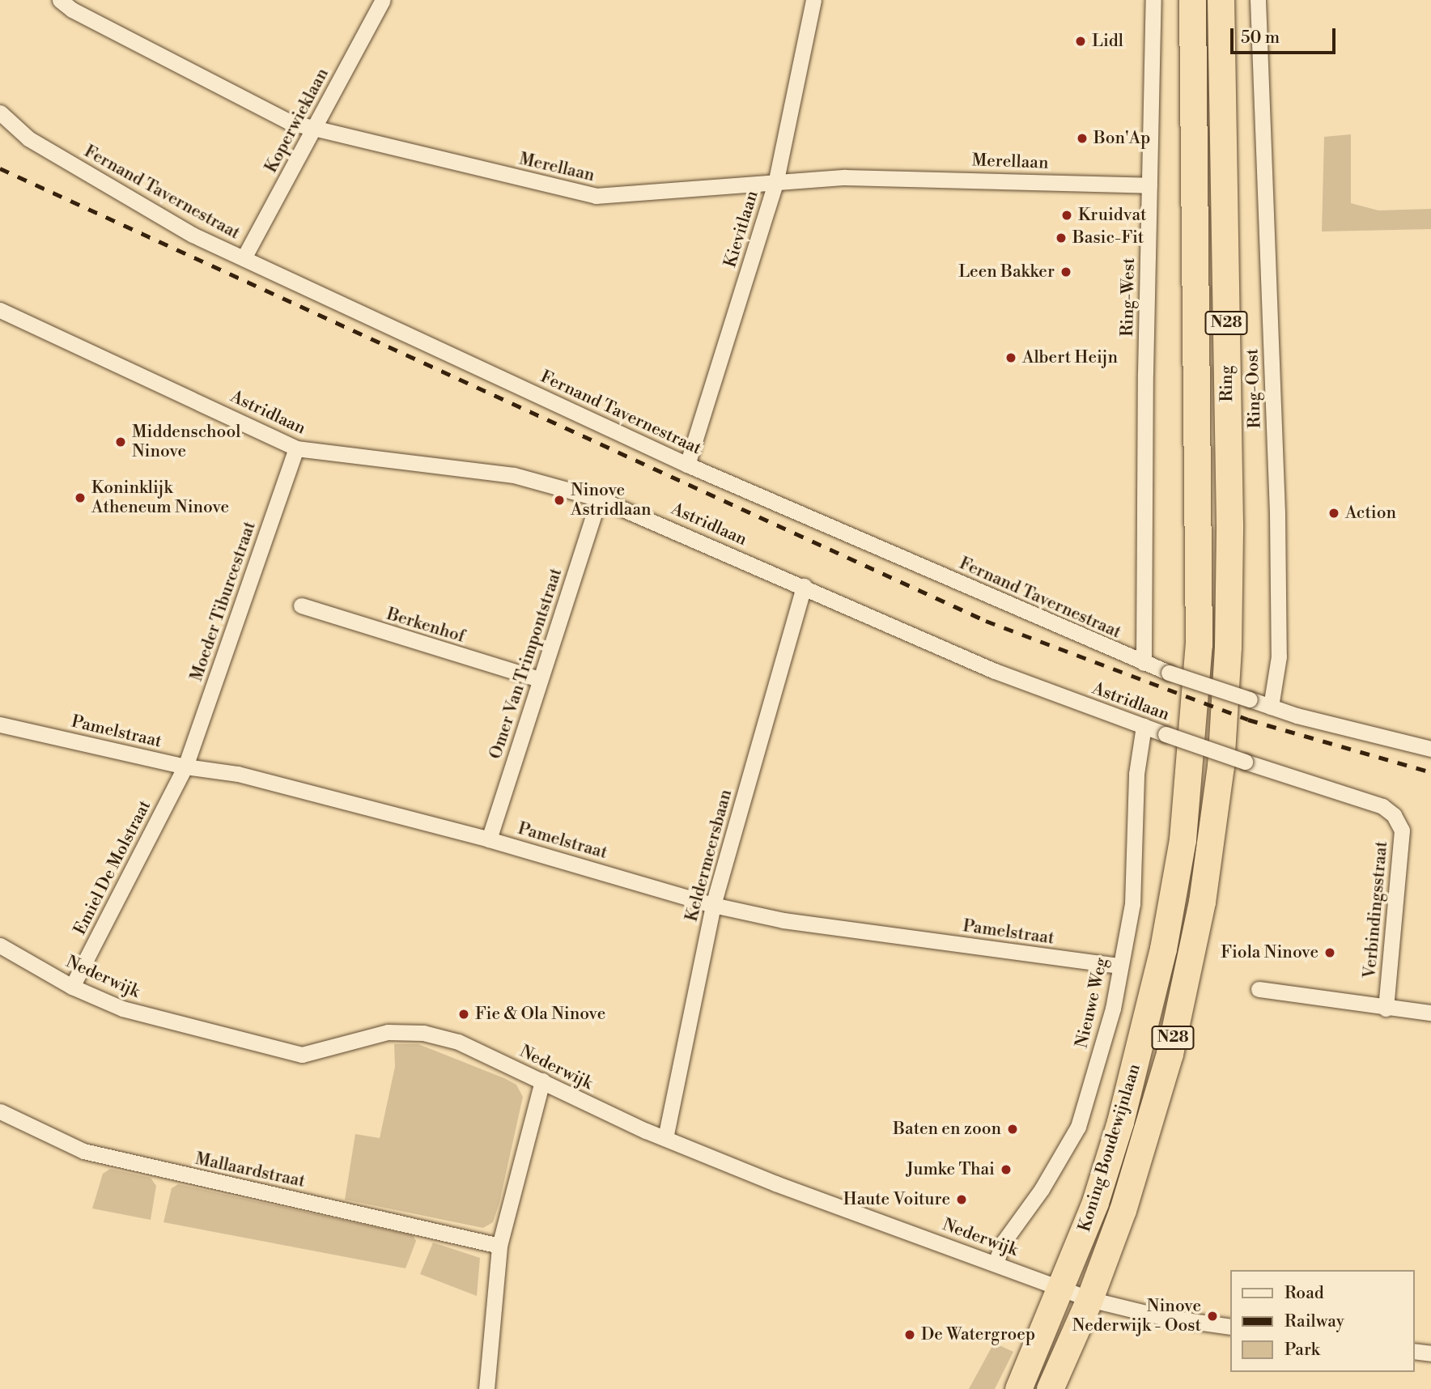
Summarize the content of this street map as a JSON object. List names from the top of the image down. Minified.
{"streets":{"highway":["N28","Ring","Koning Boudewijnlaan"],"street":["Koperwieklaan","Merellaan","Fernand Tavernestraat","Kievitlaan","Ring-West","Ring-Oost","Astridlaan","Moeder Tiburcestraat","Berkenhof","Omer Van Trimpontstraat","Pamelstraat","Keldermeersbaan","Emiel De Molstraat","Verbindingsstraat","Nederwijk","Nieuwe Weg","Mallaardstraat"]},"crossings":[["Koperwieklaan","Merellaan"],["Koperwieklaan","Fernand Tavernestraat"],["Merellaan","Kievitlaan"],["Merellaan","Ring-West"],["Fernand Tavernestraat","Kievitlaan"],["Fernand Tavernestraat","Ring-West"],["Fernand Tavernestraat","Ring-Oost"],["Ring","Astridlaan"],["Ring","Koning Boudewijnlaan"],["Astridlaan","Moeder Tiburcestraat"],["Astridlaan","Omer Van Trimpontstraat"],["Astridlaan","Keldermeersbaan"],["Astridlaan","Verbindingsstraat"],["Astridlaan","Nieuwe Weg"],["Astridlaan","Koning Boudewijnlaan"],["Moeder Tiburcestraat","Pamelstraat"],["Moeder Tiburcestraat","Emiel De Molstraat"],["Berkenhof","Omer Van Trimpontstraat"],["Omer Van Trimpontstraat","Pamelstraat"],["Pamelstraat","Keldermeersbaan"],["Pamelstraat","Emiel De Molstraat"],["Pamelstraat","Nieuwe Weg"],["Keldermeersbaan","Nederwijk"],["Emiel De Molstraat","Nederwijk"],["Nederwijk","Nieuwe Weg"],["Nederwijk","Koning Boudewijnlaan"]],"places":["Lidl","Bon'Ap","Kruidvat","Basic-Fit","Leen Bakker","Albert Heijn","Middenschool Ninove","Koninklijk Atheneum Ninove","Ninove Astridlaan","Action","Fiola Ninove","Fie & Ola Ninove","Baten en zoon","Jumke Thai","Haute Voiture","Ninove Nederwijk - Oost","De Watergroep"],"legend":["Road","Railway","Park"],"scale_bar":"50 m"}
